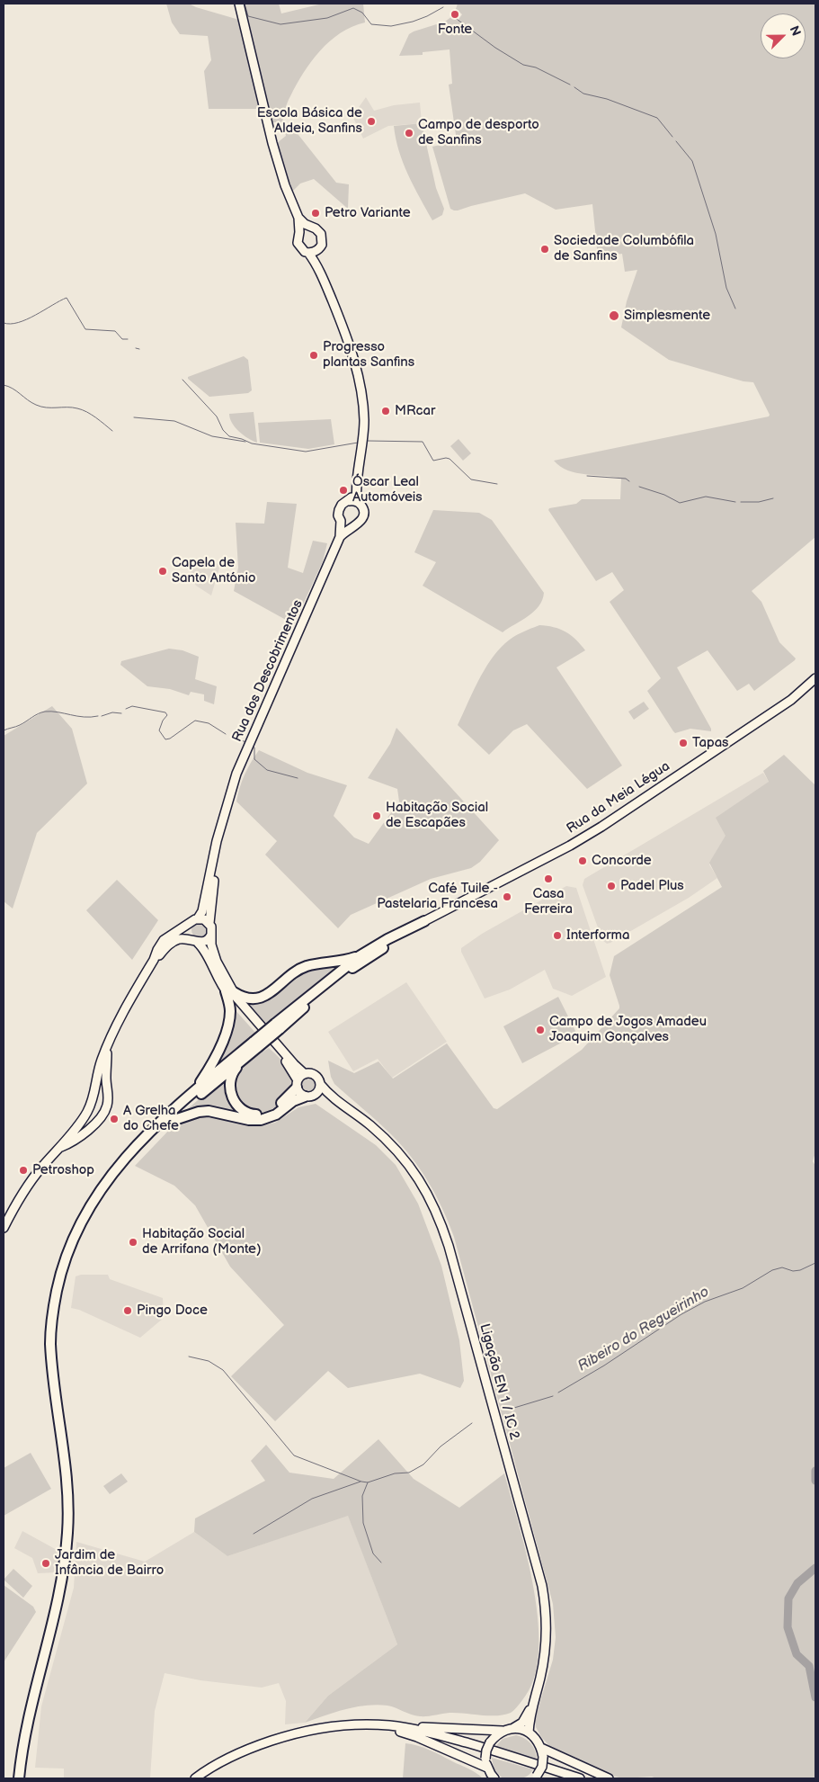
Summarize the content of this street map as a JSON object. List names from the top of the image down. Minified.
{"streets":{"highway":["Rua da Meia Légua"],"main road":["Rua dos Descobrimentos","Ligação EN 1 / IC 2"]},"water":["Ribeiro do Regueirinho"],"places":["Fonte","Escola Básica de Aldeia, Sanfins","Campo de desporto de Sanfins","Petro Variante","Sociedade Columbófila de Sanfins","Simplesmente","Progresso plantas Sanfins","MRcar","Óscar Leal Automóveis","Capela de Santo António","Tapas","Habitação Social de Escapães","Concorde","Casa Ferreira","Padel Plus","Café Tuile - Pastelaria Francesa","Interforma","Campo de Jogos Amadeu Joaquim Gonçalves","A Grelha do Chefe","Petroshop","Habitação Social de Arrifana (Monte)","Pingo Doce","Jardim de Infância de Bairro"],"north":"top right"}
